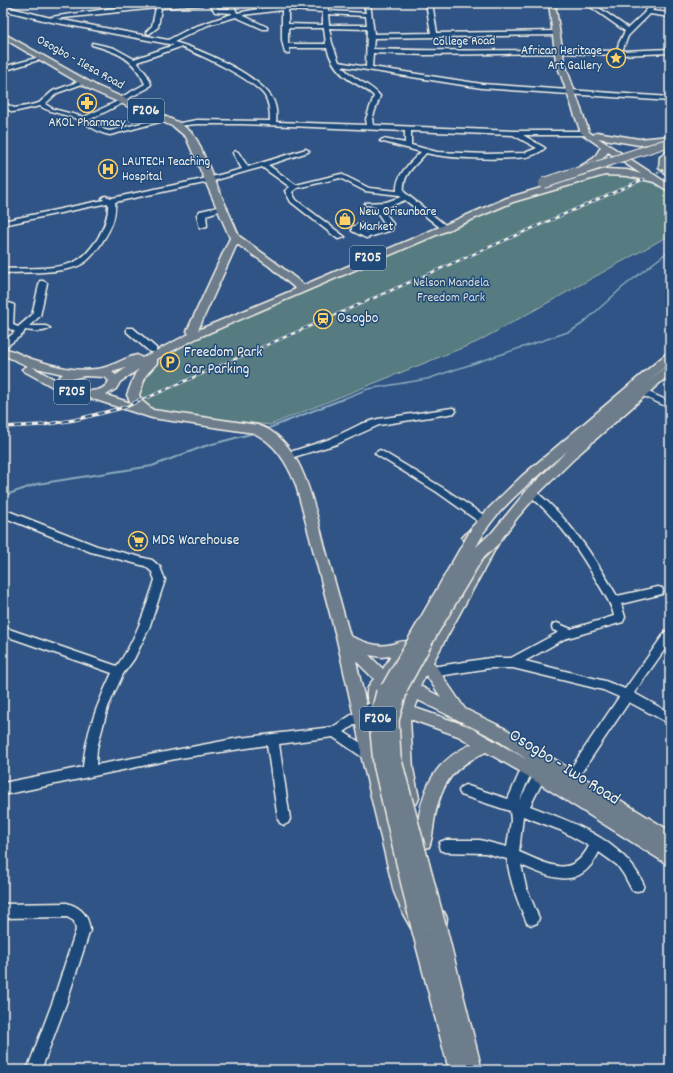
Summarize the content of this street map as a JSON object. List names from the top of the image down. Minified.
{"streets":{"main road":["Osogbo - Ilesa Road","F206","F205","Osogbo - Iwo Road"],"street":["College Road"]},"crossings":[["F206","F205"]],"parks":["Nelson Mandela Freedom Park"],"places":{"place":["African Heritage Art Gallery"],"pharmacy":["AKOL Pharmacy"],"hospital":["LAUTECH Teaching Hospital"],"shop":["New Orisunbare Market"],"station":["Osogbo"],"parking":["Freedom Park Car Parking"],"supermarket":["MDS Warehouse"]}}
